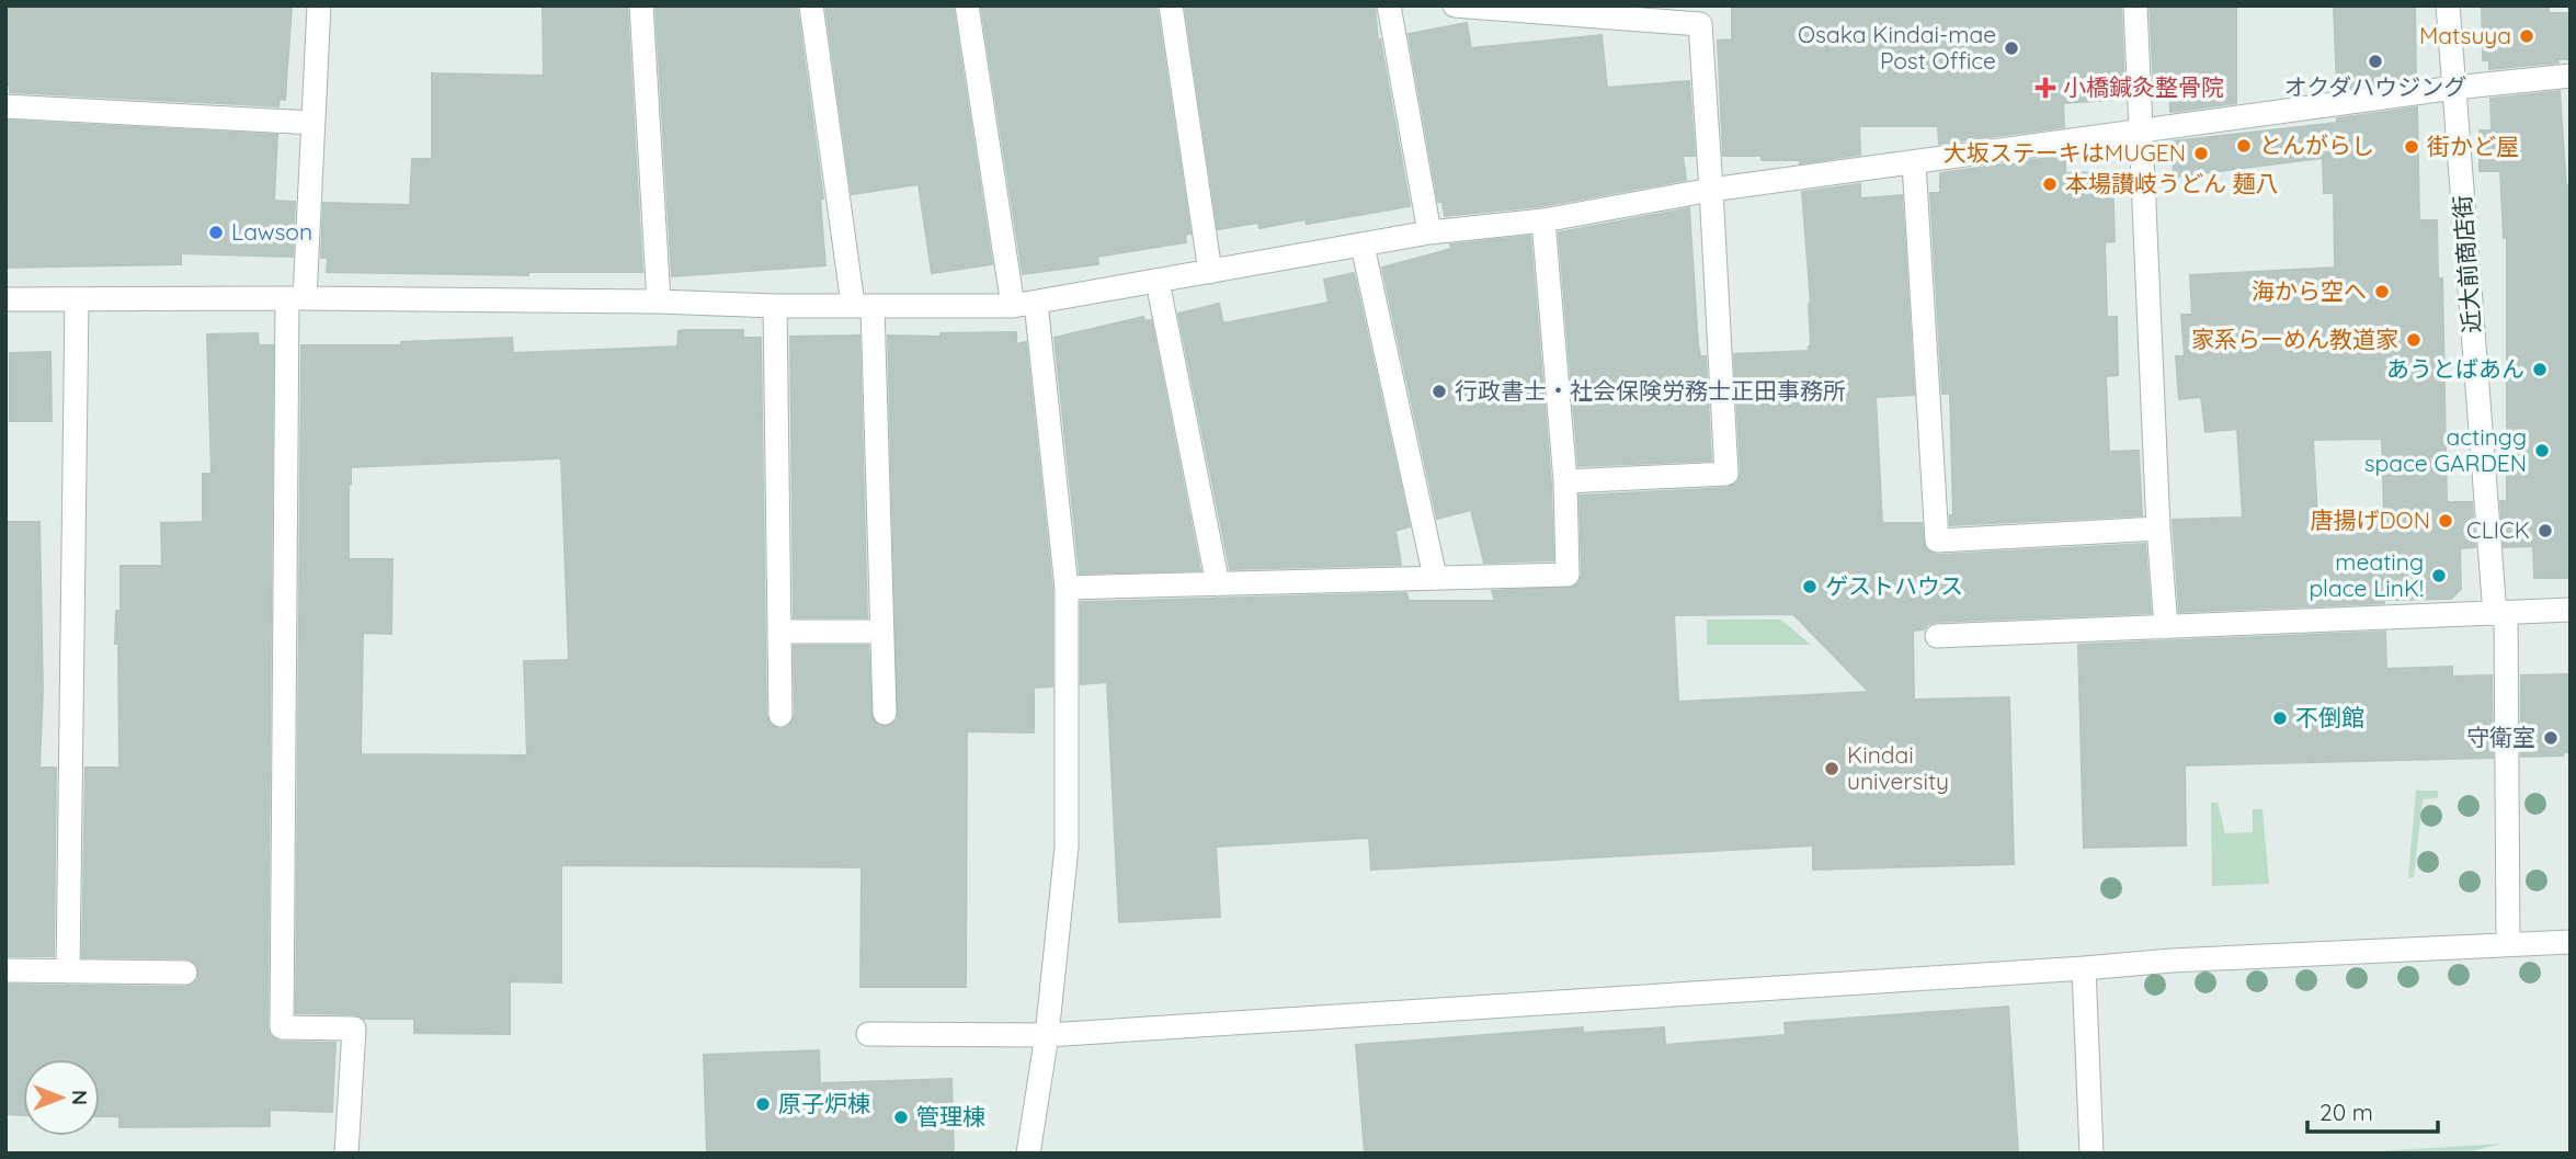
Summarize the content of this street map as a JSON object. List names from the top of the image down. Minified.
{"streets":{"street":["近大前商店街"]},"places":{"other":["Matsuya","Osaka Kindai-mae Post Office","オクダハウジング","とんがらし","街かど屋","大坂ステーキはMUGEN","本場讃岐うどん 麺八","Lawson","海から空へ","家系らーめん教道家","あうとばあん","行政書士・社会保険労務士正田事務所","actingg space GARDEN","唐揚げDON","CLICK","meating place LinK!","ゲストハウス","不倒館","守衛室","Kindai university","原子炉棟","管理棟"],"health":["小橋鍼灸整骨院"]},"scale_bar":"20 m","north":"right"}
